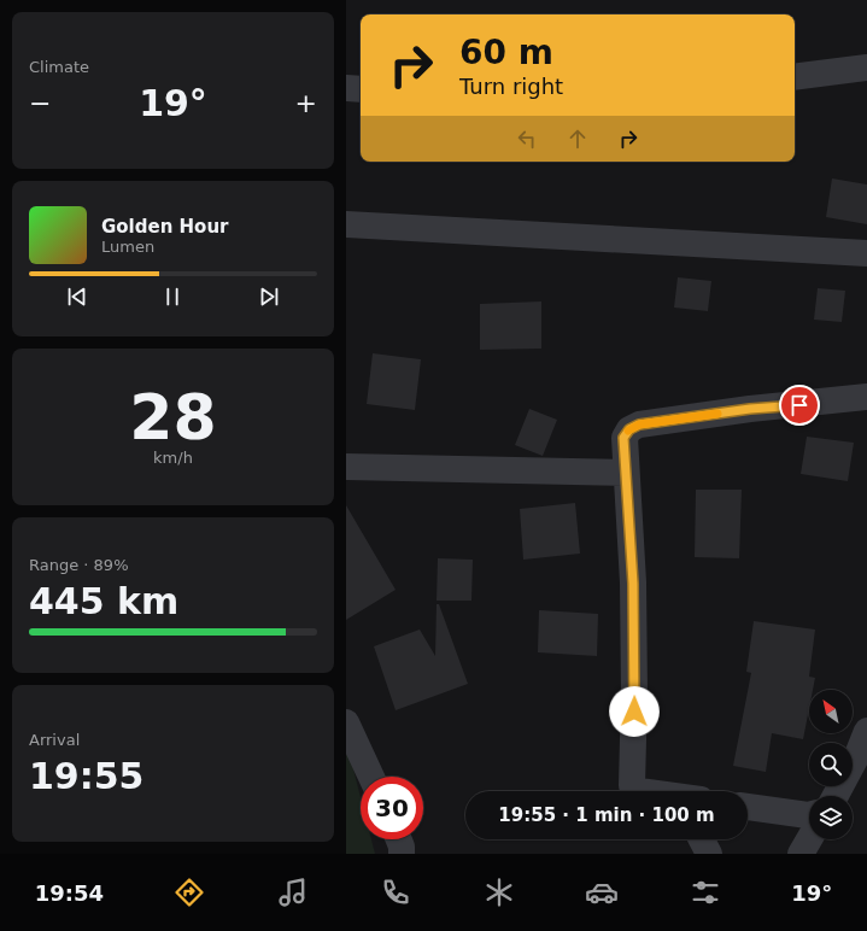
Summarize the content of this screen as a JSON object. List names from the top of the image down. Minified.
{"north":"top left","page":{"tile":["Climate",["28","km/h"],["Range · 89%","445 km"],["Arrival","19:55"]],"turn":["60 m","Turn right"],"heat":["−","19°","+"],"song":["Golden Hour","Lumen"],"limit":"30","trip":"19:55 · 1 min · 100 m","tabs":["19:54","19°"]}}
